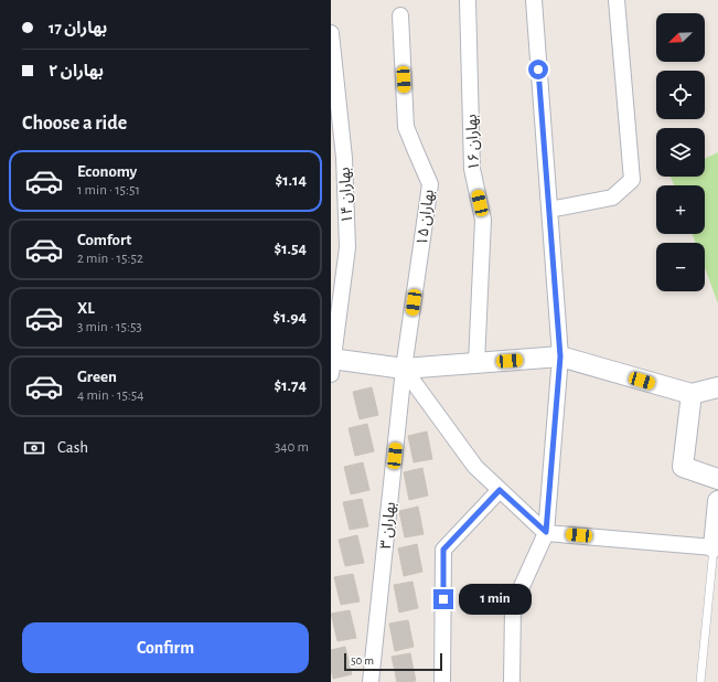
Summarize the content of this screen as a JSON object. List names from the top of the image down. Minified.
{"streets":{"street":["بهاران ۱۶","بهاران ۱۴","بهاران ۱۵","بهاران ۳"]},"crossings":[["بهاران ۱۵","بهاران ۳"]],"scale_bar":"50 m","north":"bottom left","page":{"banner":["بهاران 17","بهاران ۲"],"map_buttons":["+","−"],"heading":"Choose a ride","list":[{"name":"Economy","note":"1 min · 15:51","value":"$1.14"},{"name":"Comfort","note":"2 min · 15:52","value":"$1.54"},{"name":"XL","note":"3 min · 15:53","value":"$1.94"},{"name":"Green","note":"4 min · 15:54","value":"$1.74"}],"pay":["Cash","340 m"],"bubble":"1 min","buttons":"Confirm","scale":"50 m"}}
